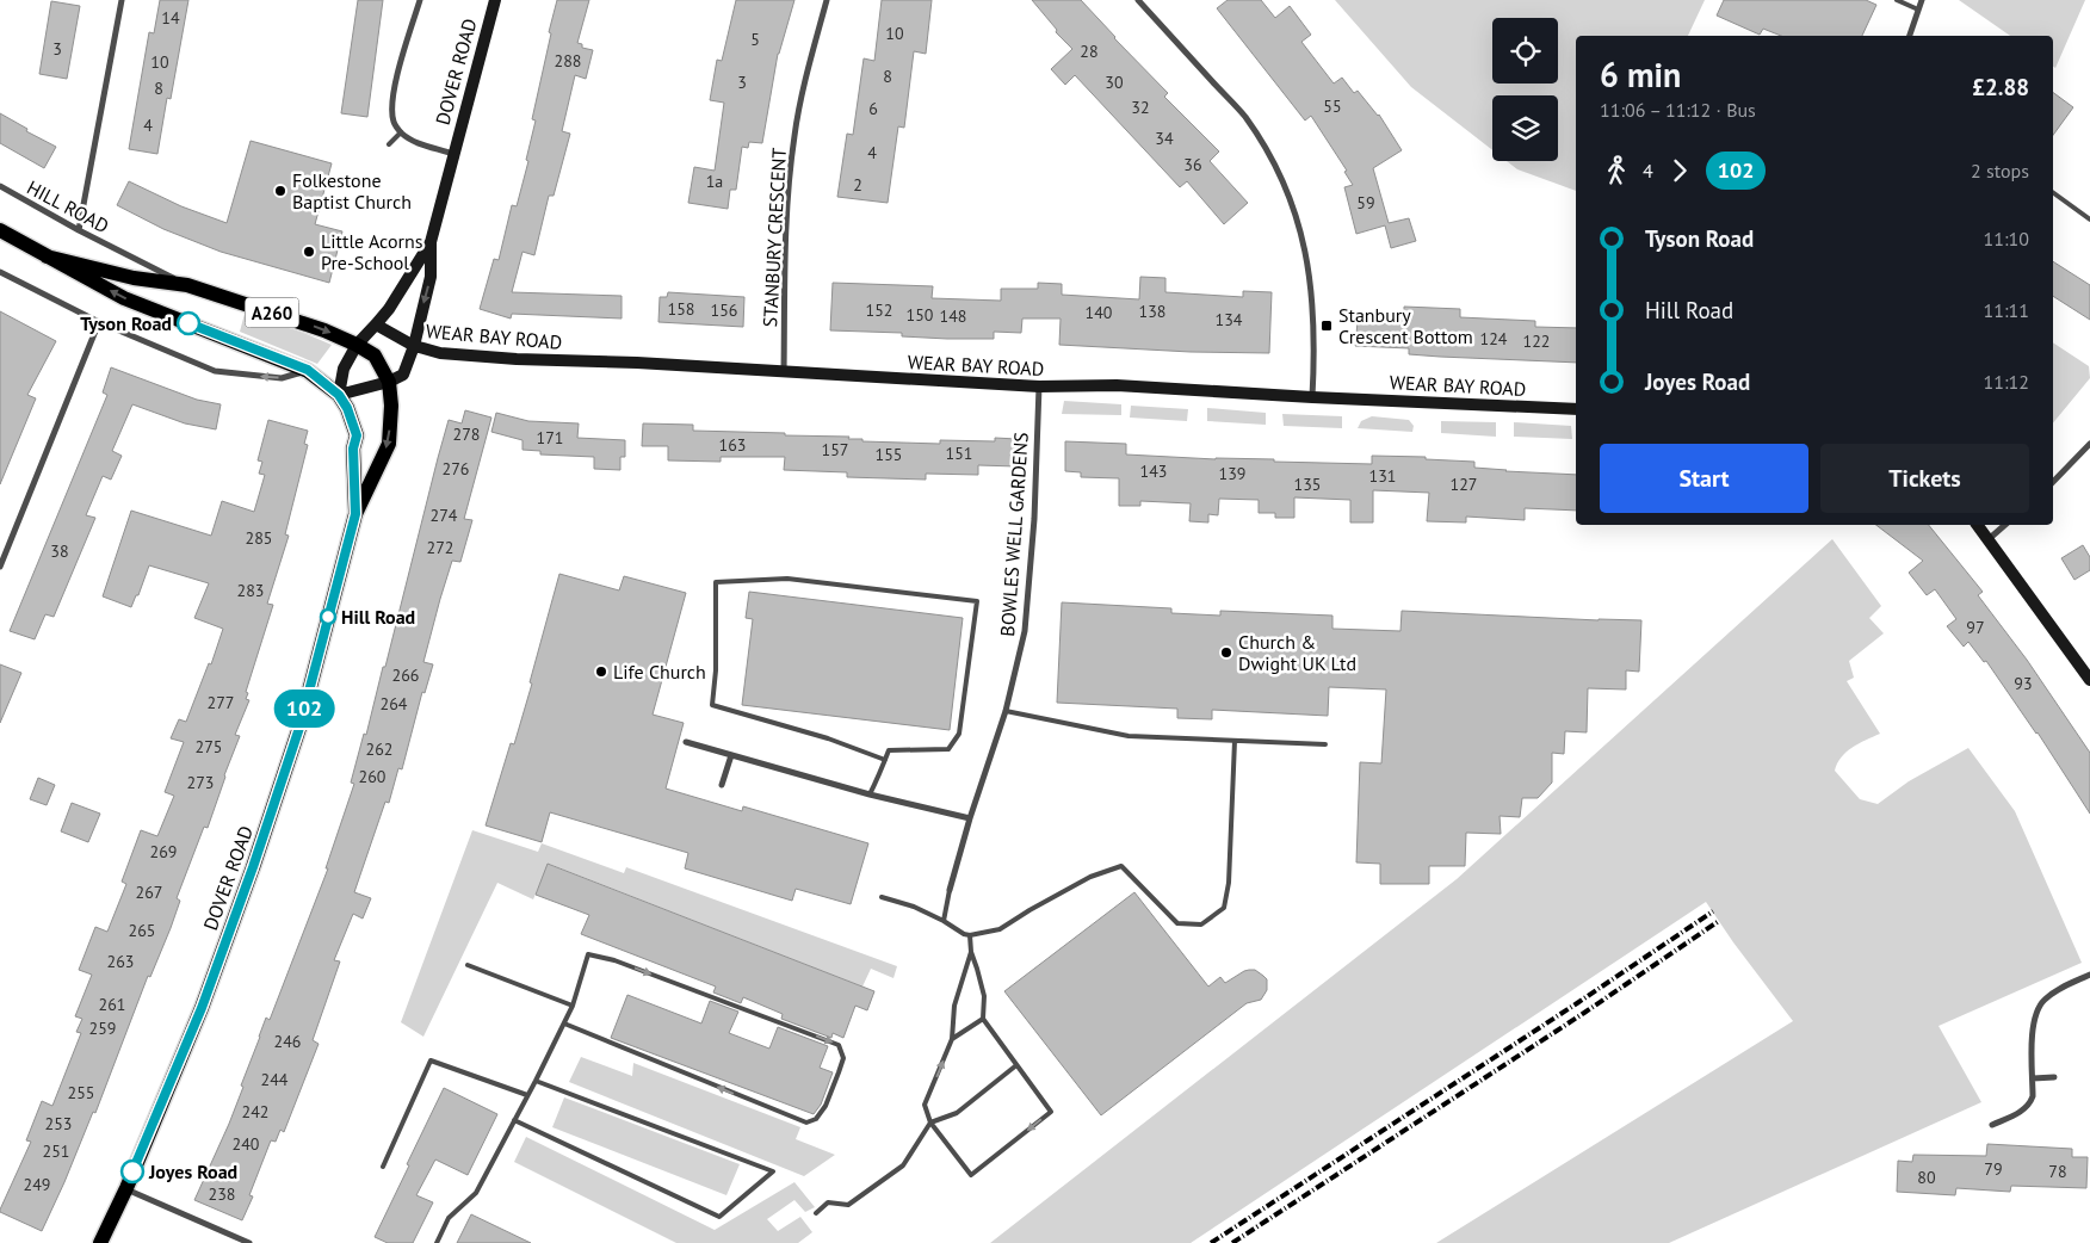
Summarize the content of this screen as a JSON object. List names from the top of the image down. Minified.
{"streets":{"main road":["DOVER ROAD","A260"],"street":["HILL ROAD","STANBURY CRESCENT","WEAR BAY ROAD","BOWLES WELL GARDENS"]},"crossings":[["DOVER ROAD","A260"],["DOVER ROAD","WEAR BAY ROAD"],["HILL ROAD","A260"],["STANBURY CRESCENT","WEAR BAY ROAD"],["WEAR BAY ROAD","BOWLES WELL GARDENS"]],"places":{"other":["Folkestone Baptist Church","Little Acorns Pre-School","Tyson Road","Hill Road","Church & Dwight UK Ltd","Life Church","Joyes Road"],"transit":["Stanbury Crescent Bottom"]},"lines":["bus line 102"],"house_numbers":["14","10","5","3","28","288","10","8","3","30","8","55","32","6","4","34","4","36","1a","2","59","158","156","152","138","140","150","148","134","124","122","278","171","163","157","151","155","276","143","139","131","135","127","274","285","272","38","283","97","266","93","277","264","275","262","260","273","269","267","265","263","261","259","246","244","255","242","253","240","251","79","78","80","249","238"],"page":{"on_map":"102","heading":["6 min","11:06 – 11:12 · Bus","£2.88"],"legs":["4","102","2 stops"],"list":[{"name":"Tyson Road","value":"11:10"},{"name":"Hill Road","value":"11:11"},{"name":"Joyes Road","value":"11:12"}],"buttons":["Start","Tickets"]}}
